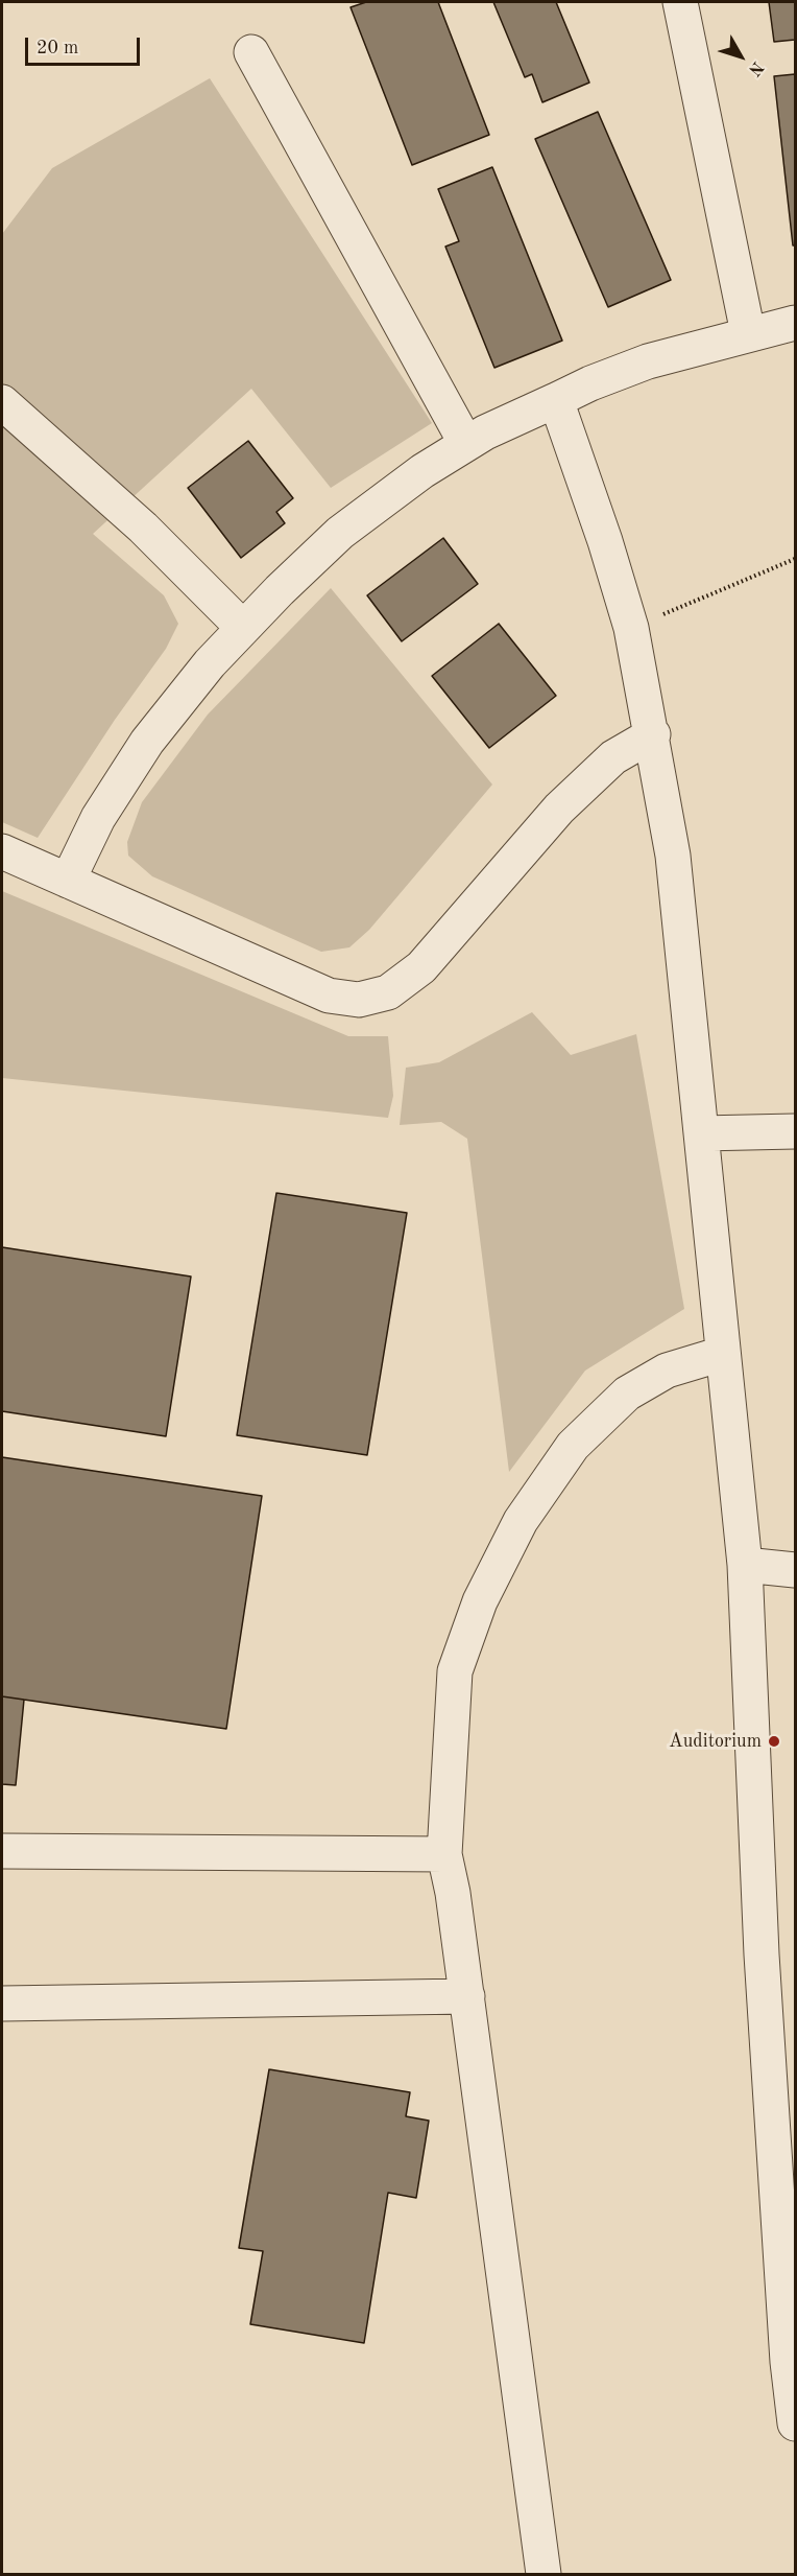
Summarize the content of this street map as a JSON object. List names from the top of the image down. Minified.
{"places":["Auditorium"],"scale_bar":"20 m","north":"bottom right"}
